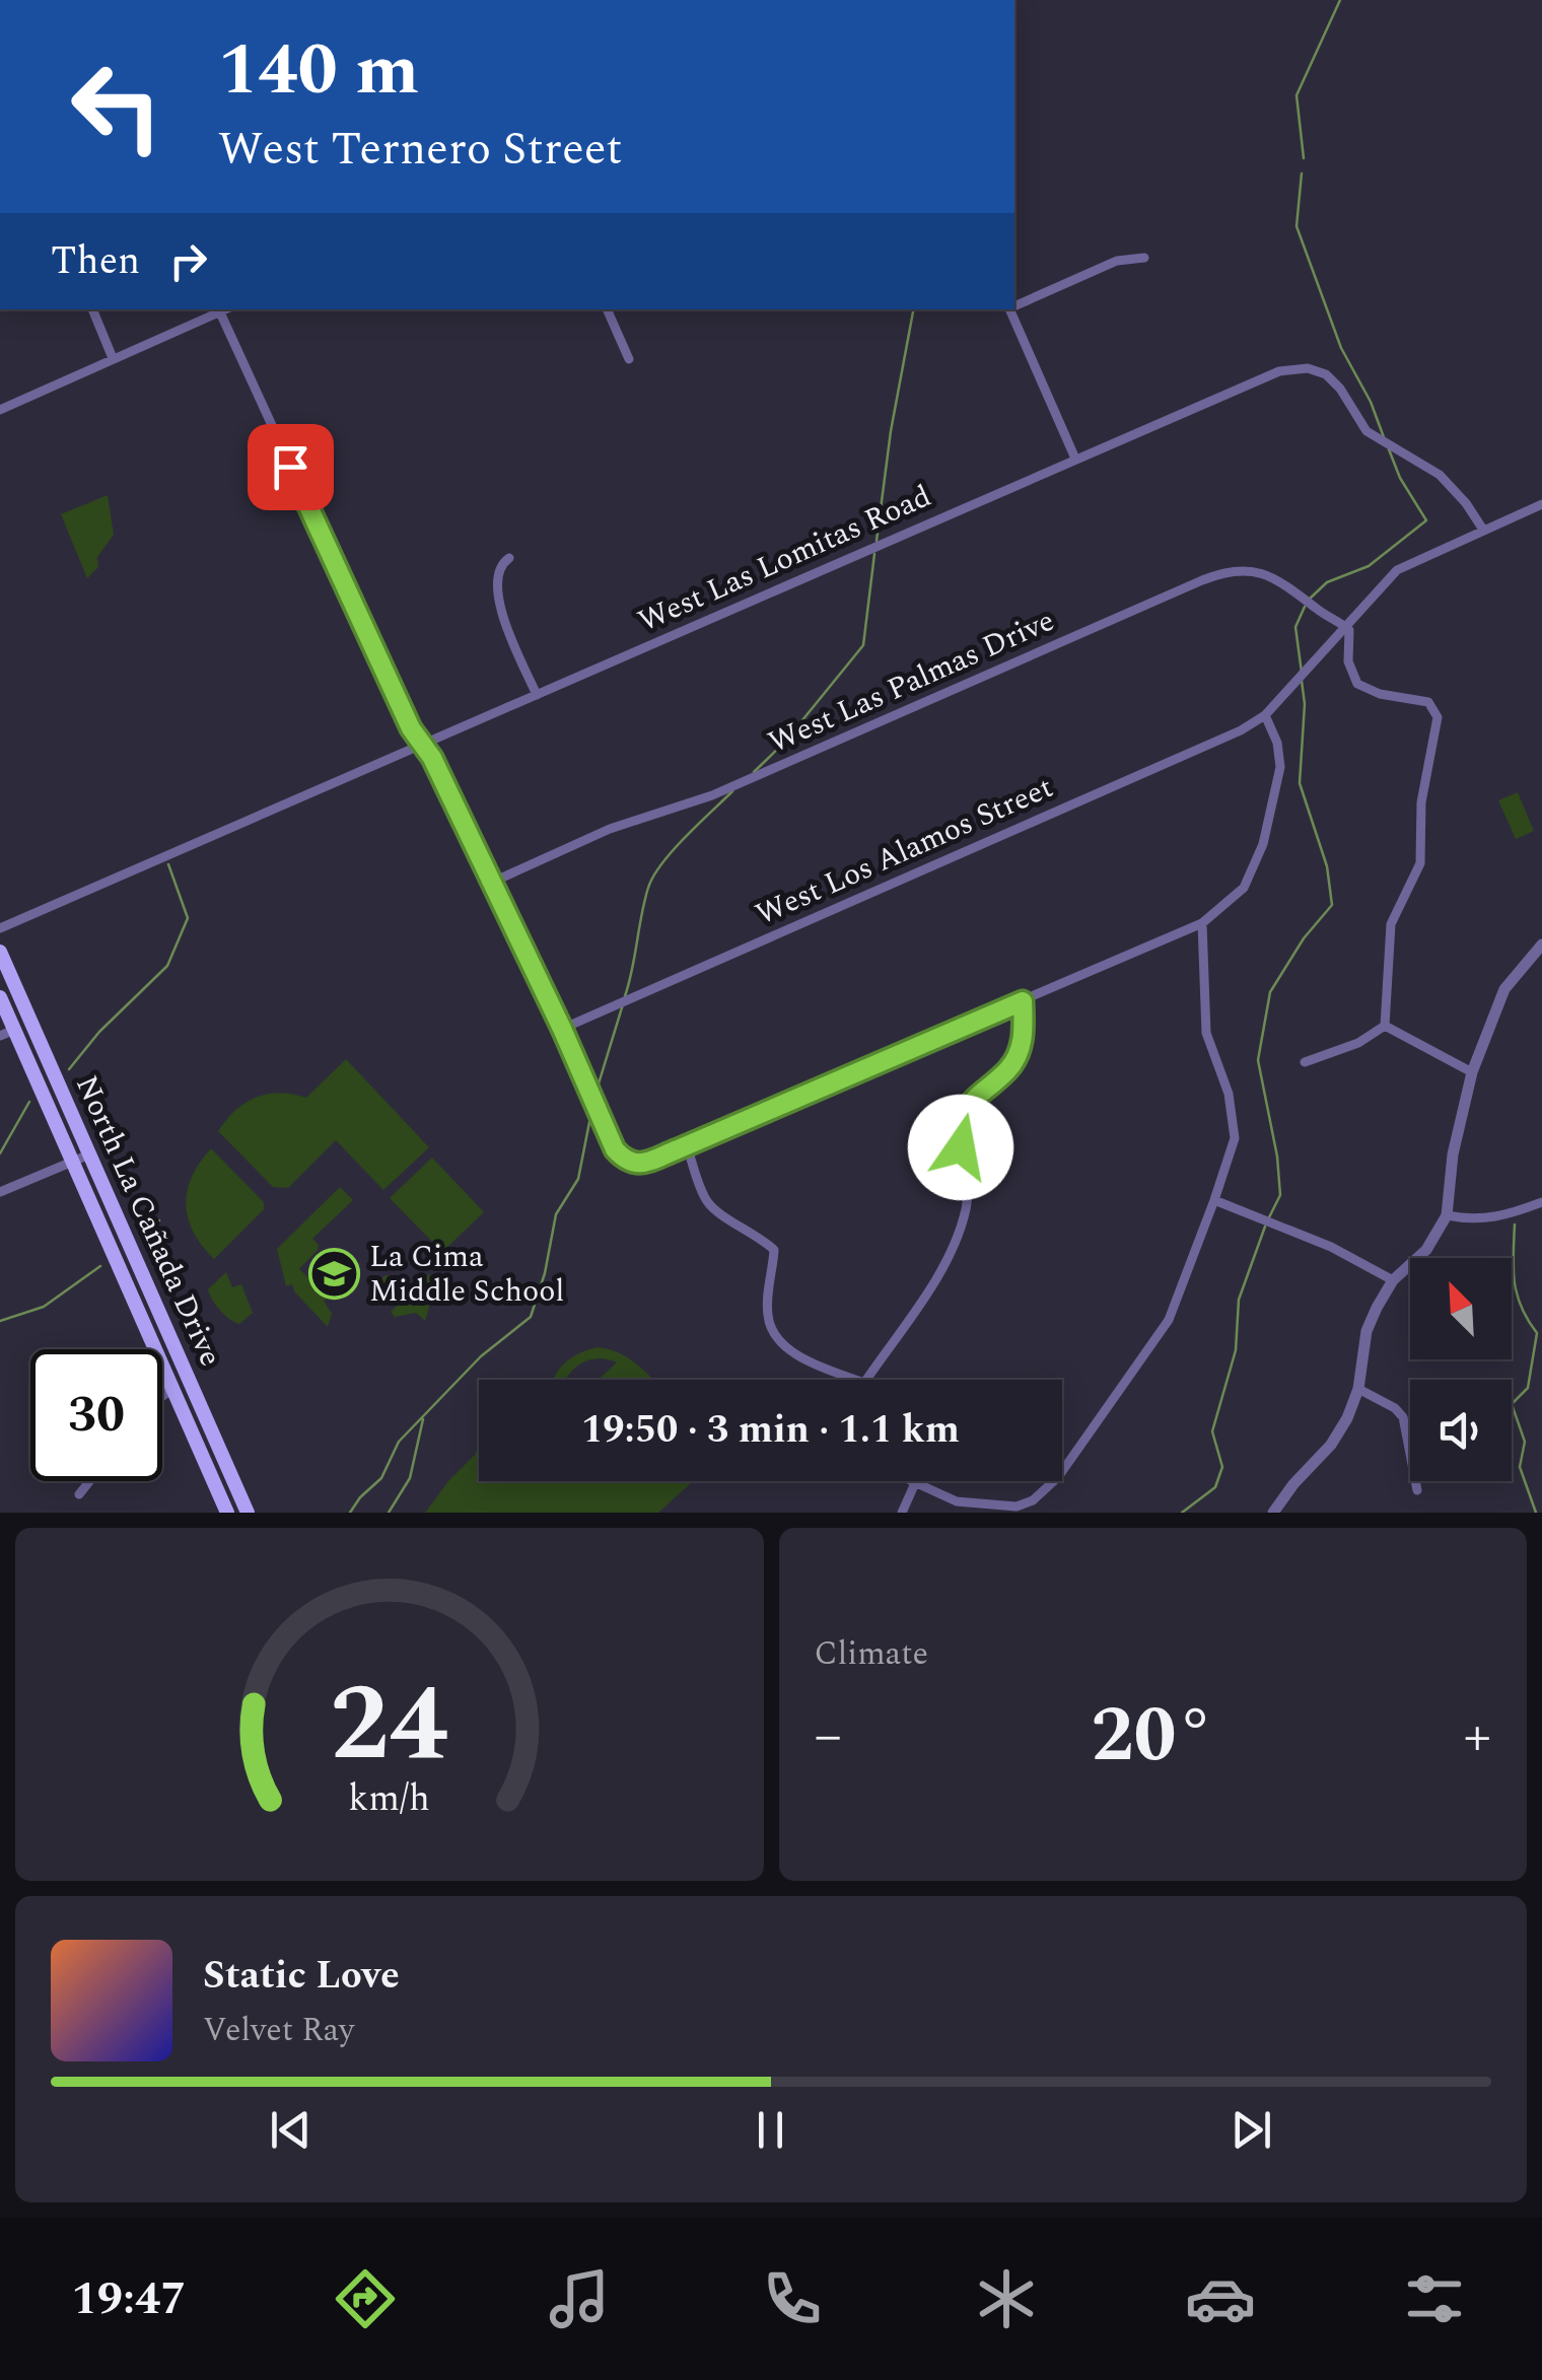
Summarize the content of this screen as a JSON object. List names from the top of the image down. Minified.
{"streets":{"main road":["North La Cañada Drive"],"street":["West Las Lomitas Road","West Las Palmas Drive","West Los Alamos Street"]},"places":{"school or university":["La Cima Middle School"]},"north":"top left","page":{"turn":["140 m","West Ternero Street"],"then":"Then","limit":"30","trip":"19:50 · 3 min · 1.1 km","tile":"Climate","heat":["−","20°","+"],"song":["Static Love","Velvet Ray"],"tabs":"19:47","gauge":["24","km/h"]}}
